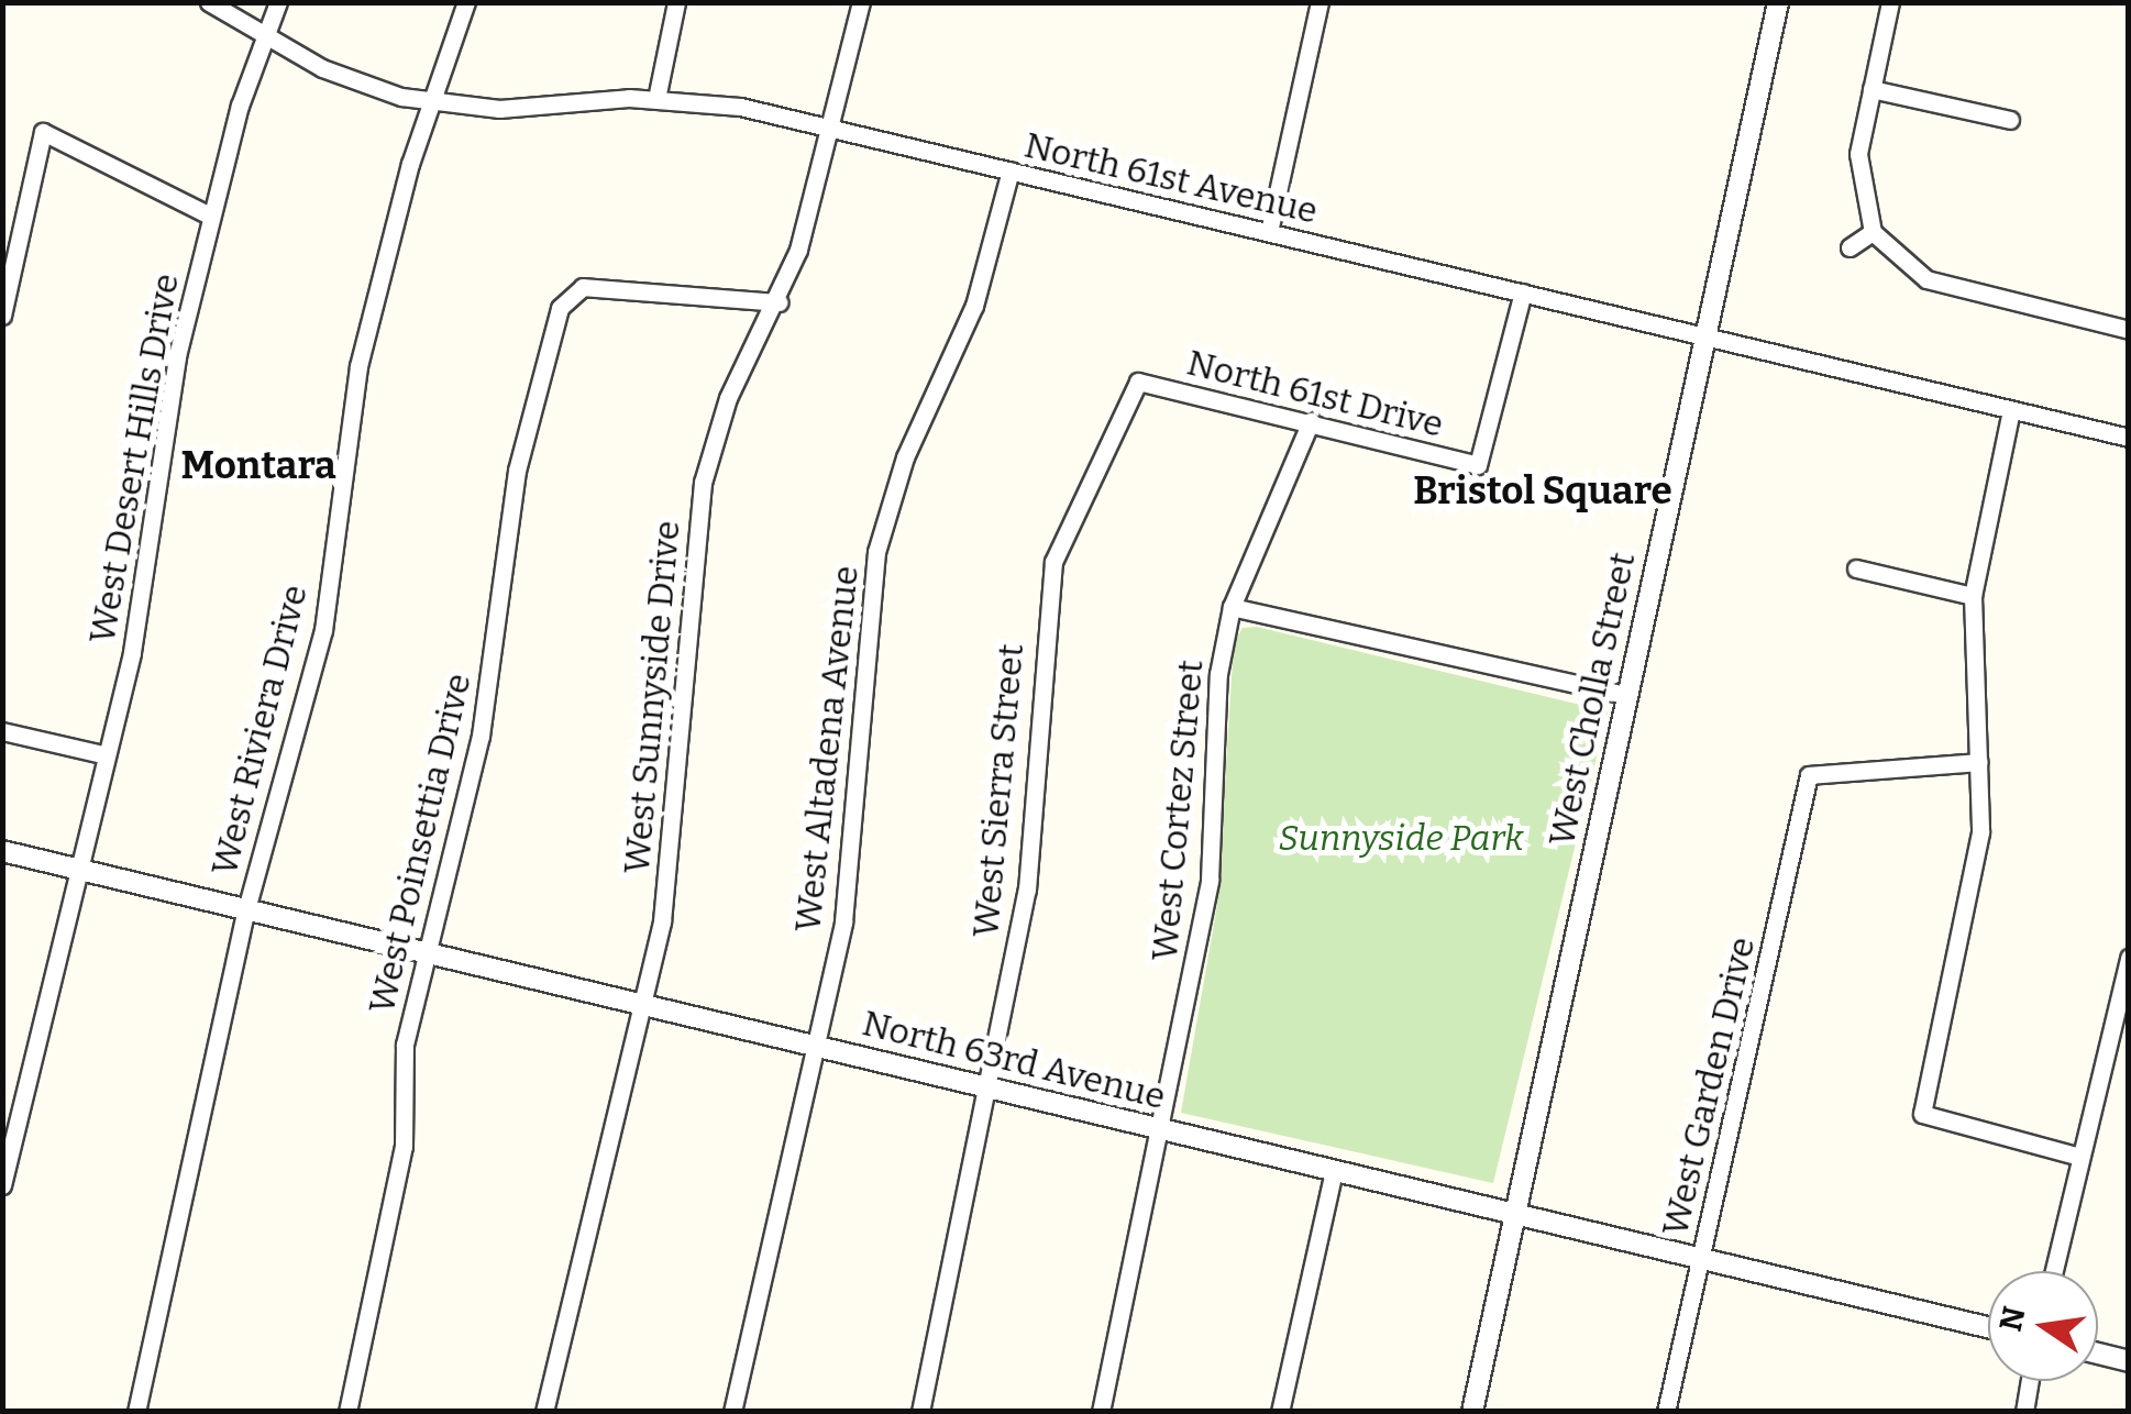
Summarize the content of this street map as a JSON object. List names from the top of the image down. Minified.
{"streets":{"street":["North 61st Avenue","North 61st Drive","West Desert Hills Drive","West Sunnyside Drive","West Cholla Street","West Riviera Drive","West Altadena Avenue","West Sierra Street","West Cortez Street","West Poinsettia Drive","North 63rd Avenue","West Garden Drive"]},"crossings":[["North 61st Avenue","North 61st Drive"],["North 61st Avenue","West Desert Hills Drive"],["North 61st Avenue","West Sunnyside Drive"],["North 61st Avenue","West Cholla Street"],["North 61st Avenue","West Riviera Drive"],["North 61st Avenue","West Altadena Avenue"],["North 61st Drive","West Sierra Street"],["North 61st Drive","West Cortez Street"],["West Desert Hills Drive","North 63rd Avenue"],["West Sunnyside Drive","West Poinsettia Drive"],["West Sunnyside Drive","North 63rd Avenue"],["West Cholla Street","North 63rd Avenue"],["West Riviera Drive","North 63rd Avenue"],["West Altadena Avenue","North 63rd Avenue"],["West Sierra Street","North 63rd Avenue"],["West Cortez Street","North 63rd Avenue"],["West Poinsettia Drive","North 63rd Avenue"],["North 63rd Avenue","West Garden Drive"]],"districts":["Montara","Bristol Square"],"parks":["Sunnyside Park"],"north":"left"}
